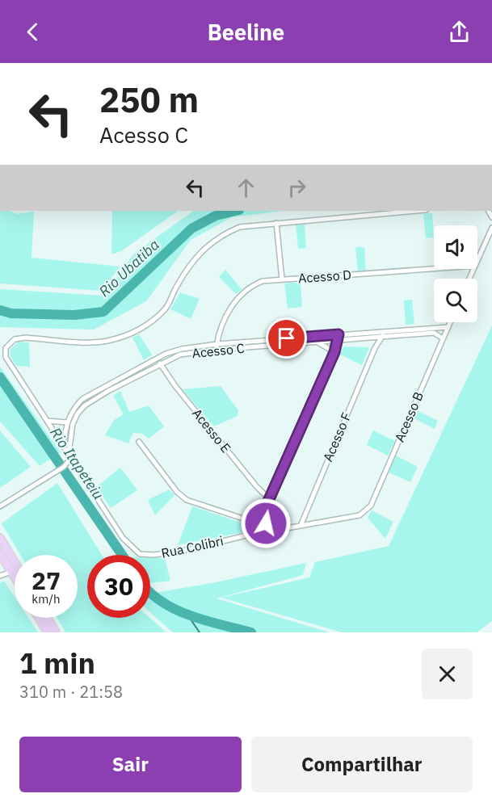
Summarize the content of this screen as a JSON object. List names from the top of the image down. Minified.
{"streets":{"street":["Acesso D","Acesso C","Acesso B","Acesso E","Acesso F","Rua Colibri"]},"crossings":[["Acesso D","Acesso C"],["Acesso C","Acesso B"],["Acesso C","Acesso E"],["Acesso C","Acesso F"],["Acesso B","Rua Colibri"],["Acesso F","Rua Colibri"]],"water":["Rio Ubatiba","Rio Itapeteiu"],"page":{"header":"Beeline","turn":["250 m","Acesso C"],"speed":"27 km/h","limit":"30","heading":["1 min","310 m · 21:58"],"buttons":["Sair","Compartilhar"]}}
